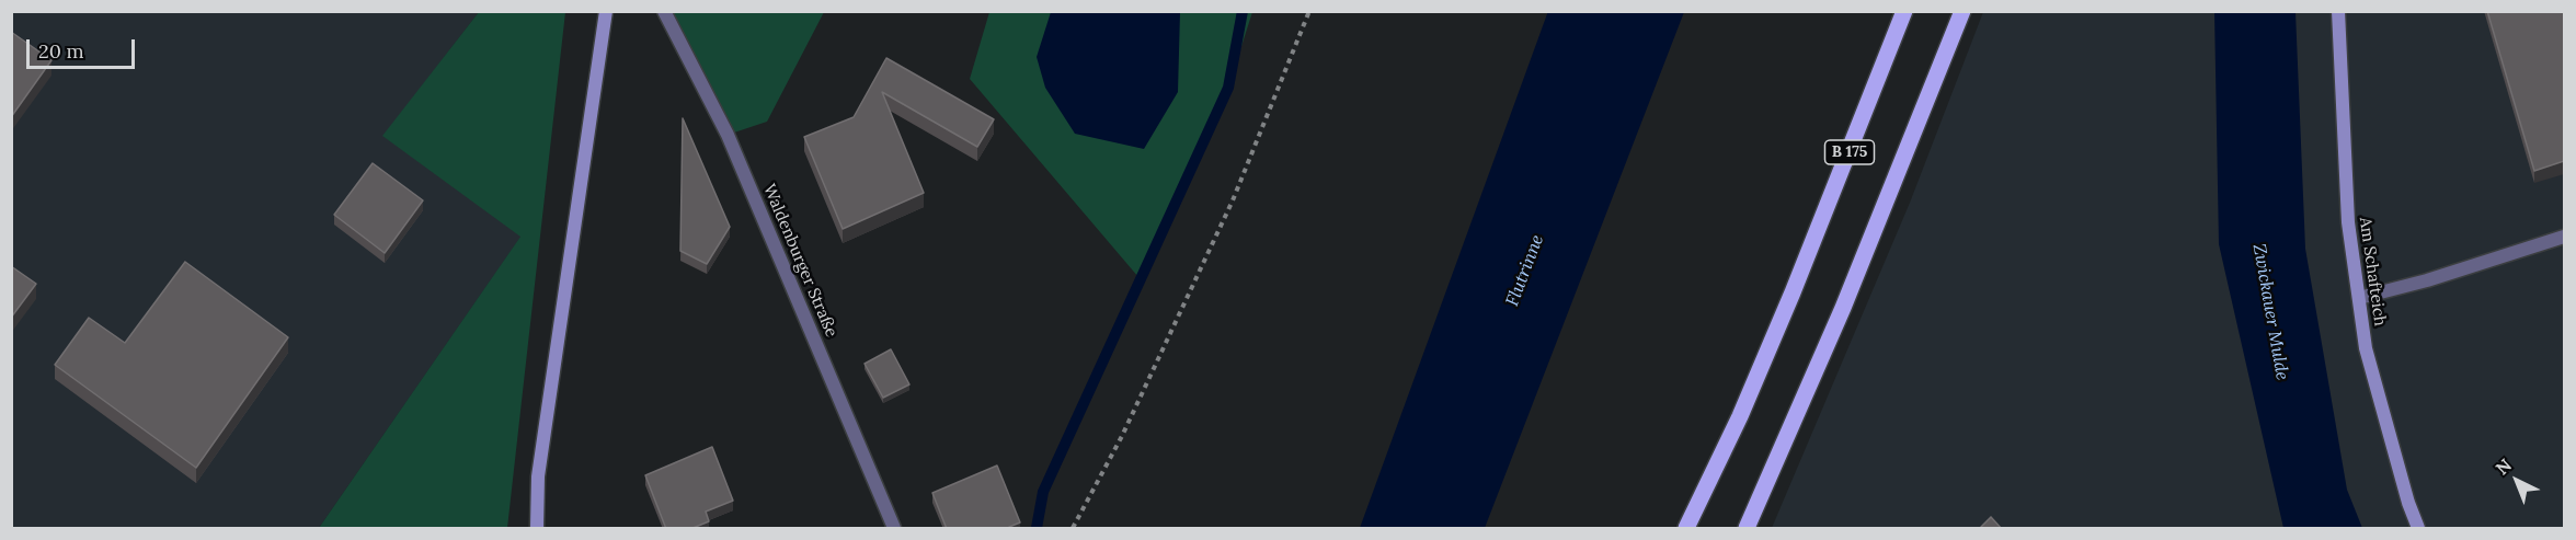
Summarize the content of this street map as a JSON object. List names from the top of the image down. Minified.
{"streets":{"main road":["B 175"],"street":["Waldenburger Straße","Am Schafteich"]},"water":["Flutrinne","Zwickauer Mulde"],"scale_bar":"20 m","north":"top left"}
